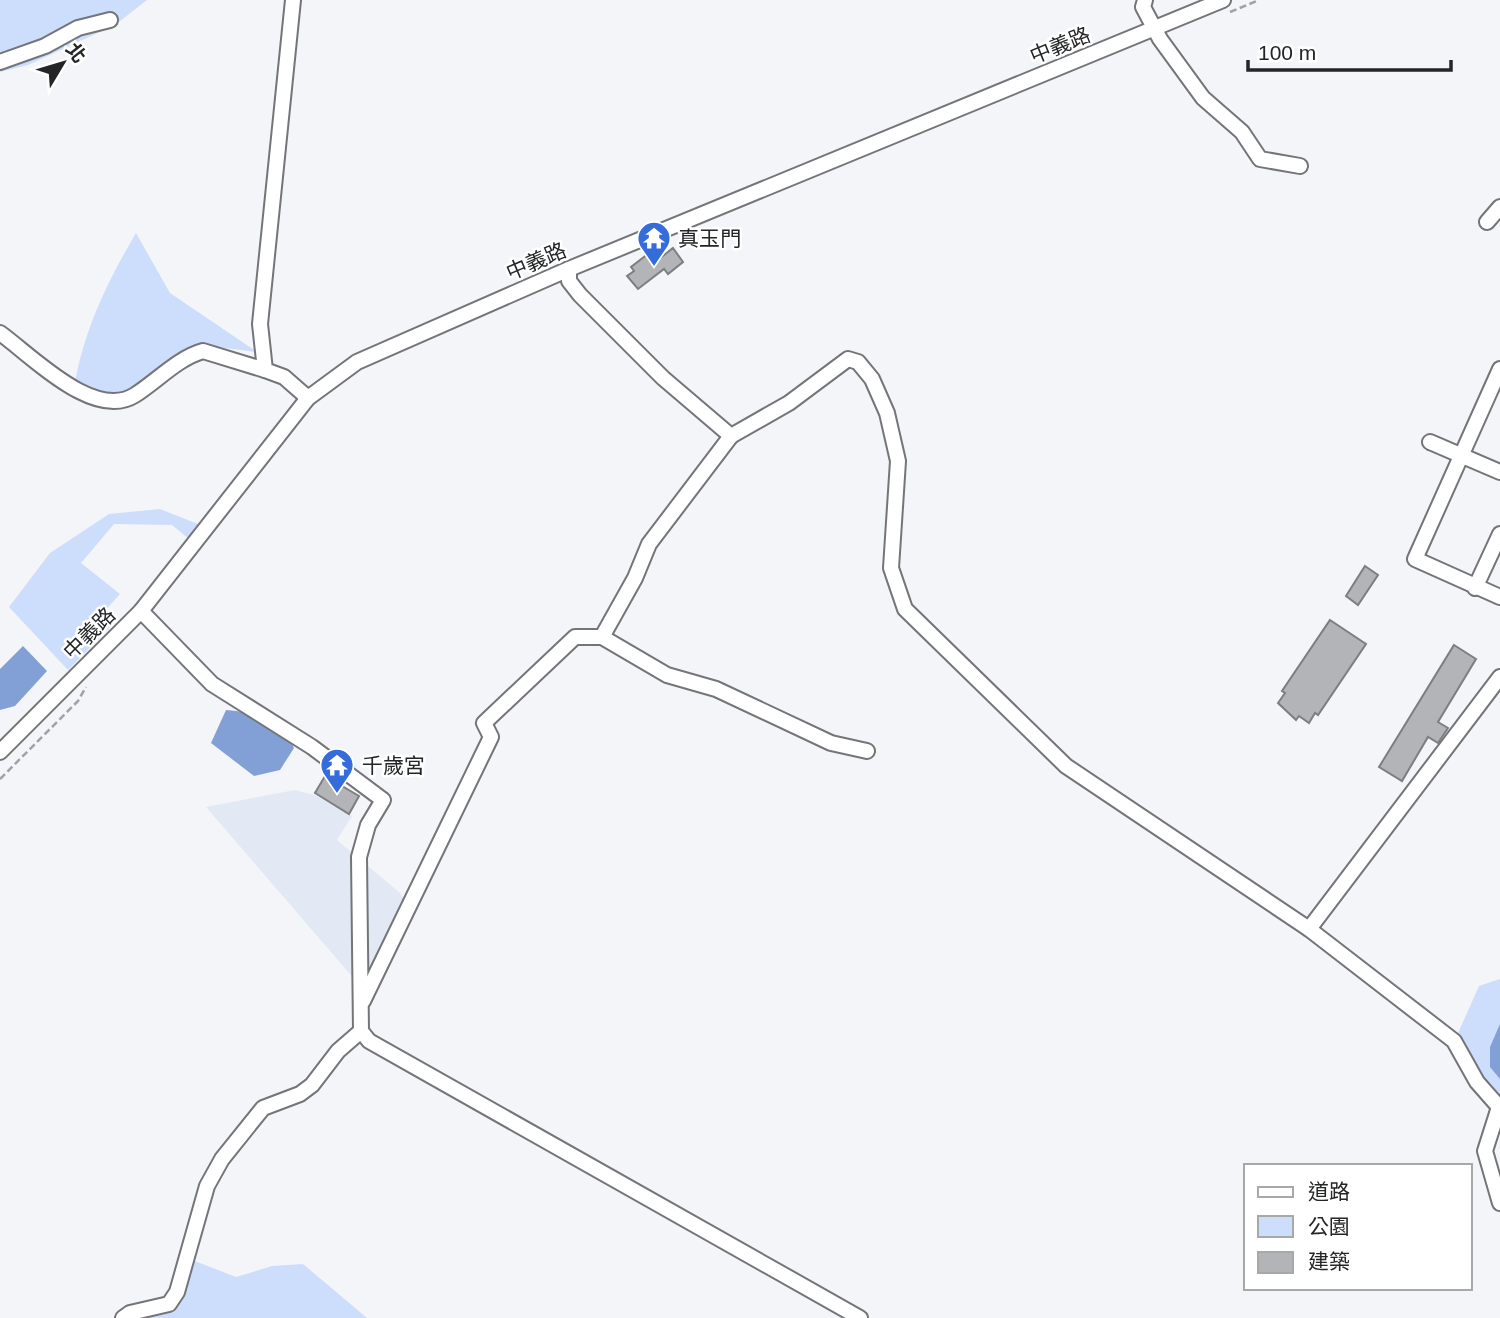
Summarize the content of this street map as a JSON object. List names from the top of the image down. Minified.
{"streets":{"street":["中義路"]},"places":{"temple":["真玉門","千歲宮"]},"legend":["道路","公園","建築"],"scale_bar":"100 m","north":"top right"}
